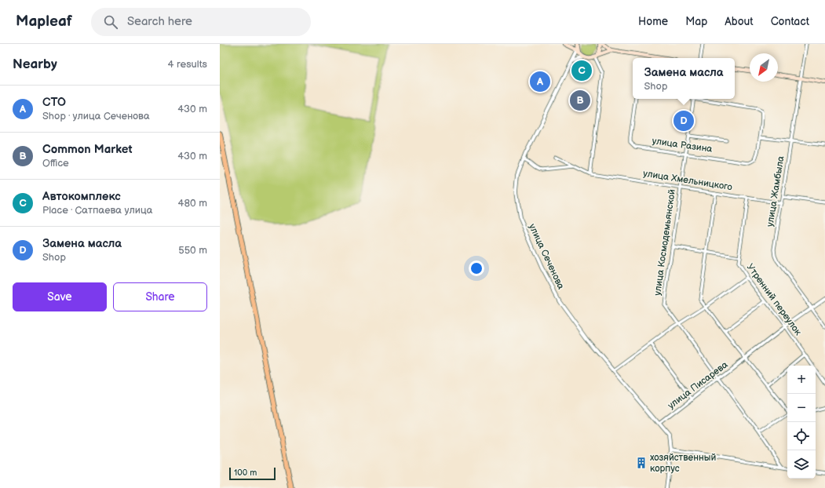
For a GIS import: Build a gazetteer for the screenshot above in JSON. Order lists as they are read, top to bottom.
{
  "streets": {
    "street": [
      "улица Разина",
      "улица Хмельницкого",
      "улица Жамбыла",
      "улица Космодемьянской",
      "улица Сеченова",
      "Утренний переулок",
      "улица Писарева"
    ]
  },
  "crossings": [
    ["улица Разина", "улица Космодемьянской"],
    ["улица Хмельницкого", "улица Жамбыла"],
    ["улица Хмельницкого", "улица Космодемьянской"],
    ["улица Хмельницкого", "Утренний переулок"],
    ["улица Жамбыла", "улица Писарева"],
    ["улица Космодемьянской", "улица Писарева"],
    ["улица Сеченова", "улица Писарева"],
    ["Утренний переулок", "улица Писарева"]
  ],
  "places": {
    "building": ["хозяйственный корпус"]
  },
  "scale_bar": "100 m",
  "north": "bottom left",
  "page": {
    "header": "Mapleaf",
    "search": "Search here",
    "nav": [
      "Home",
      "Map",
      "About",
      "Contact"
    ],
    "heading": ["Nearby", "4 results"],
    "popup": ["Замена масла", "Shop"],
    "pins": [
      "C",
      "A",
      "B",
      "D"
    ],
    "list": [
      {
        "mark": "A",
        "name": "СТО",
        "note": "Shop · улица Сеченова",
        "value": "430 m"
      },
      {
        "mark": "B",
        "name": "Common Market",
        "note": "Office",
        "value": "430 m"
      },
      {
        "mark": "C",
        "name": "Автокомплекс",
        "note": "Place · Сатпаева улица",
        "value": "480 m"
      },
      {
        "mark": "D",
        "name": "Замена масла",
        "note": "Shop",
        "value": "550 m"
      }
    ],
    "buttons": ["Save", "Share"],
    "map_buttons": ["+", "−"],
    "scale": "100 m"
  }
}
